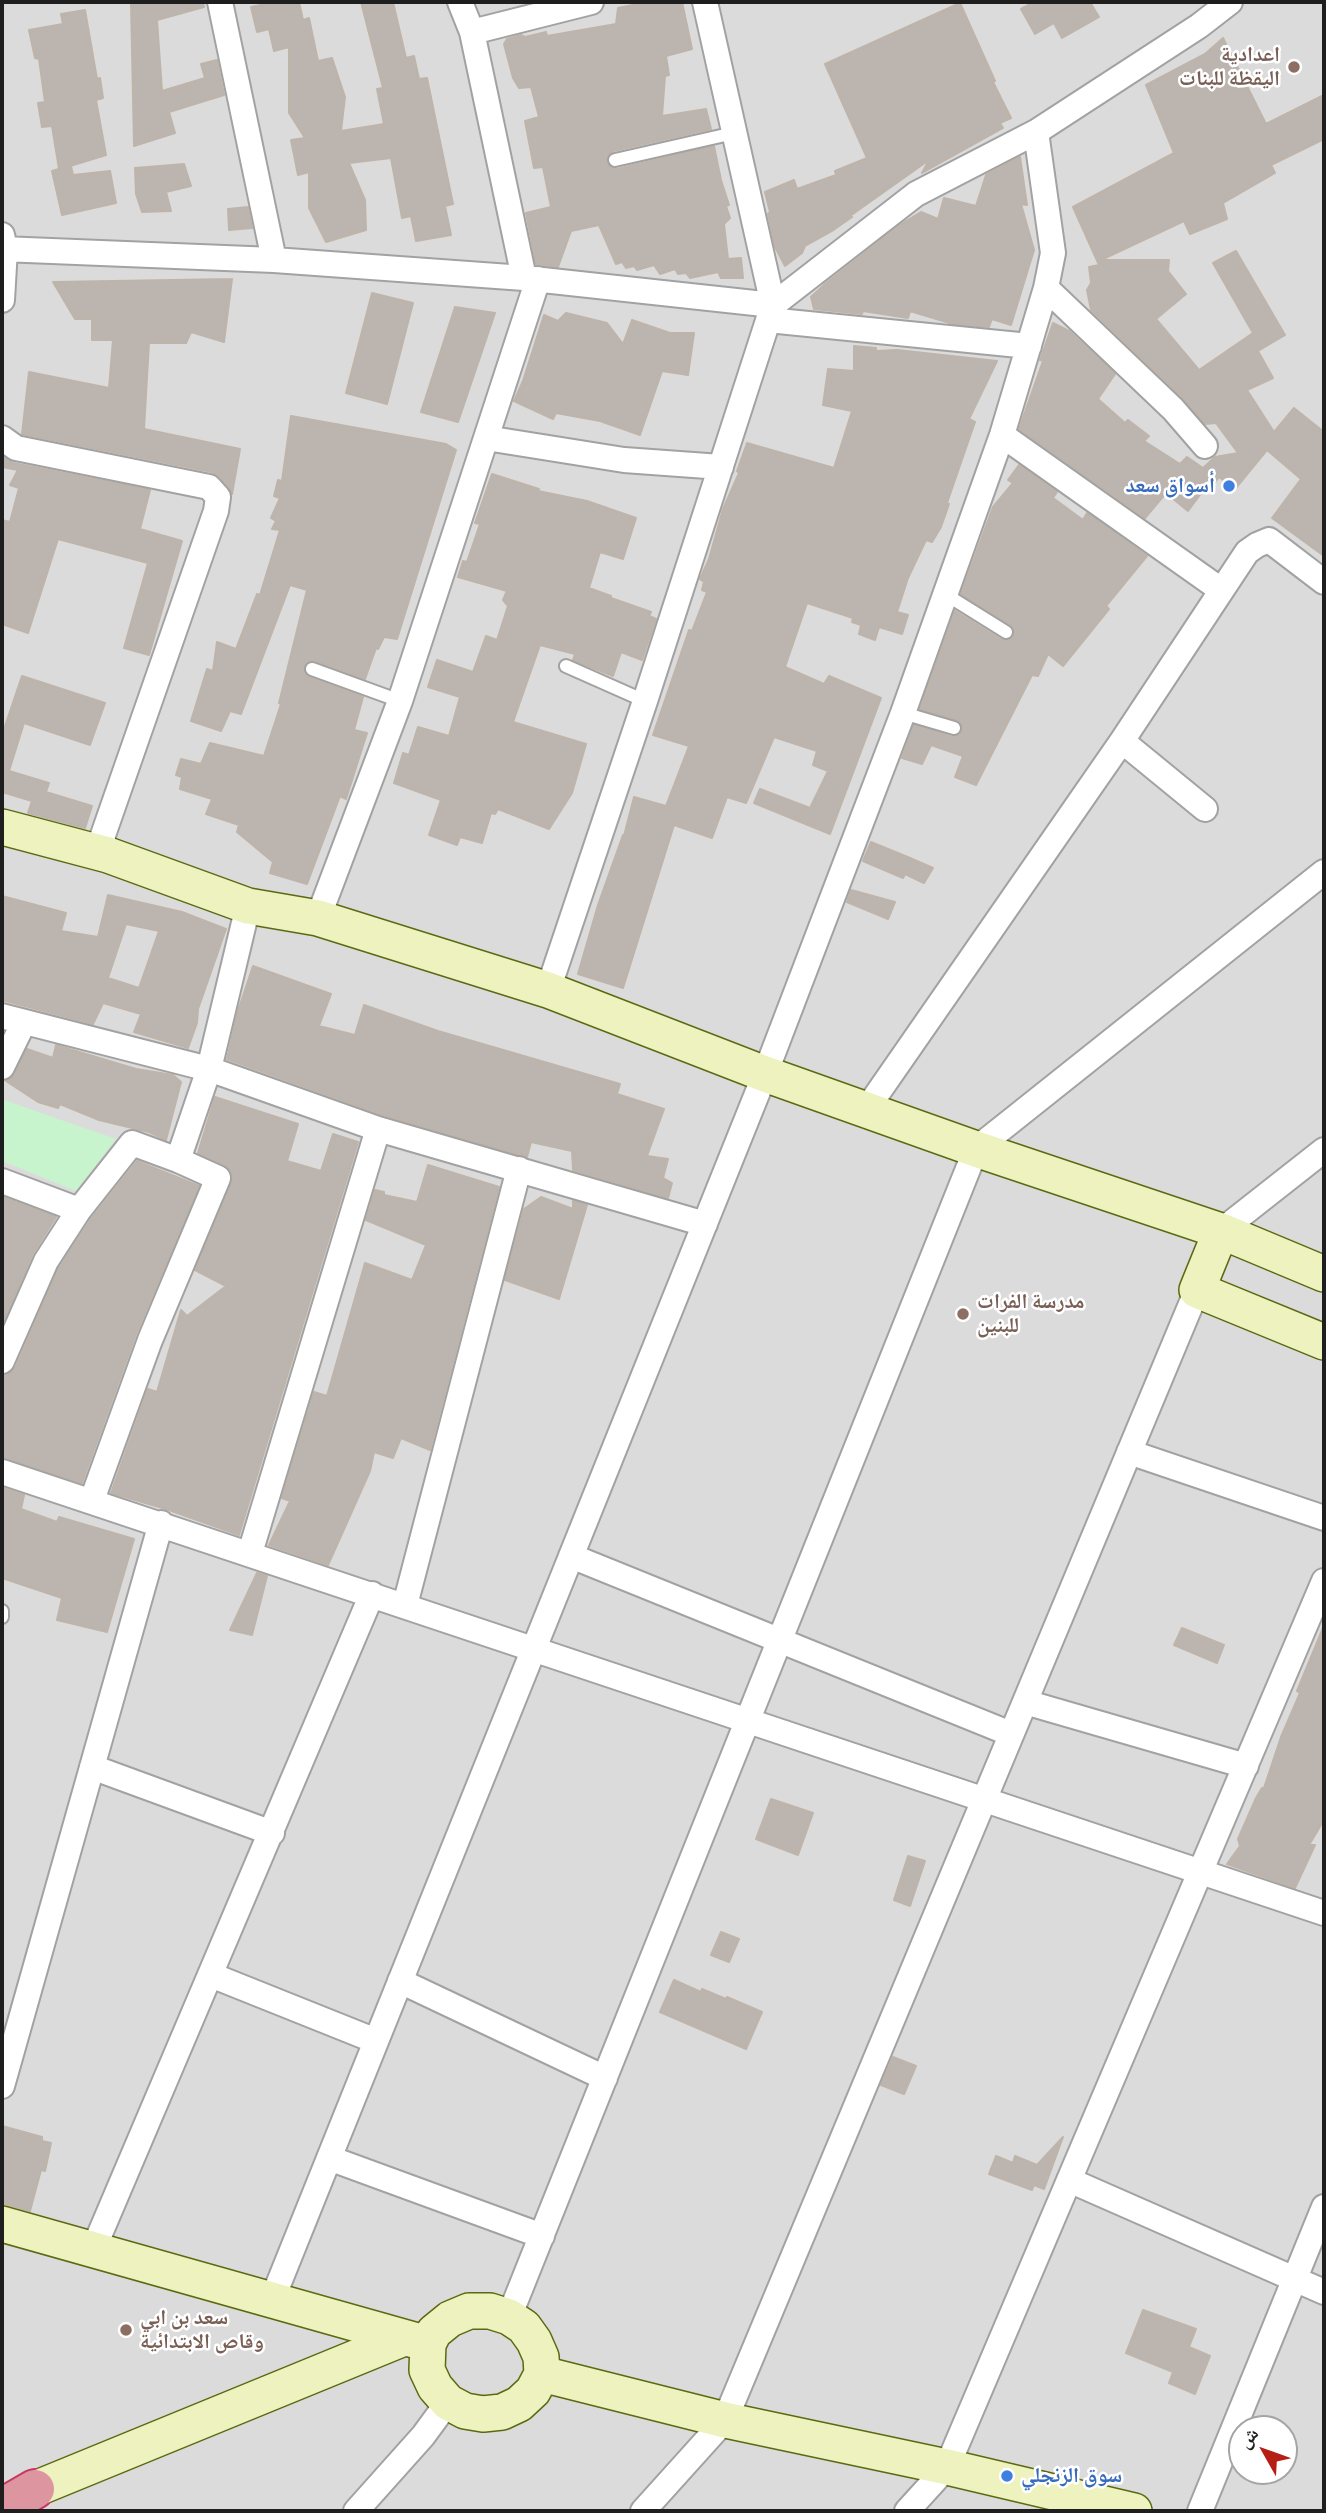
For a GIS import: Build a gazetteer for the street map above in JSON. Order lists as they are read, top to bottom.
{
  "places": [
    "اعدادية اليقظة للبنات",
    "أسواق سعد",
    "مدرسة الفرات للبنين",
    "سعد بن ابي وقاص الابتدائية",
    "سوق الزنجلي"
  ],
  "north": "top left"
}
